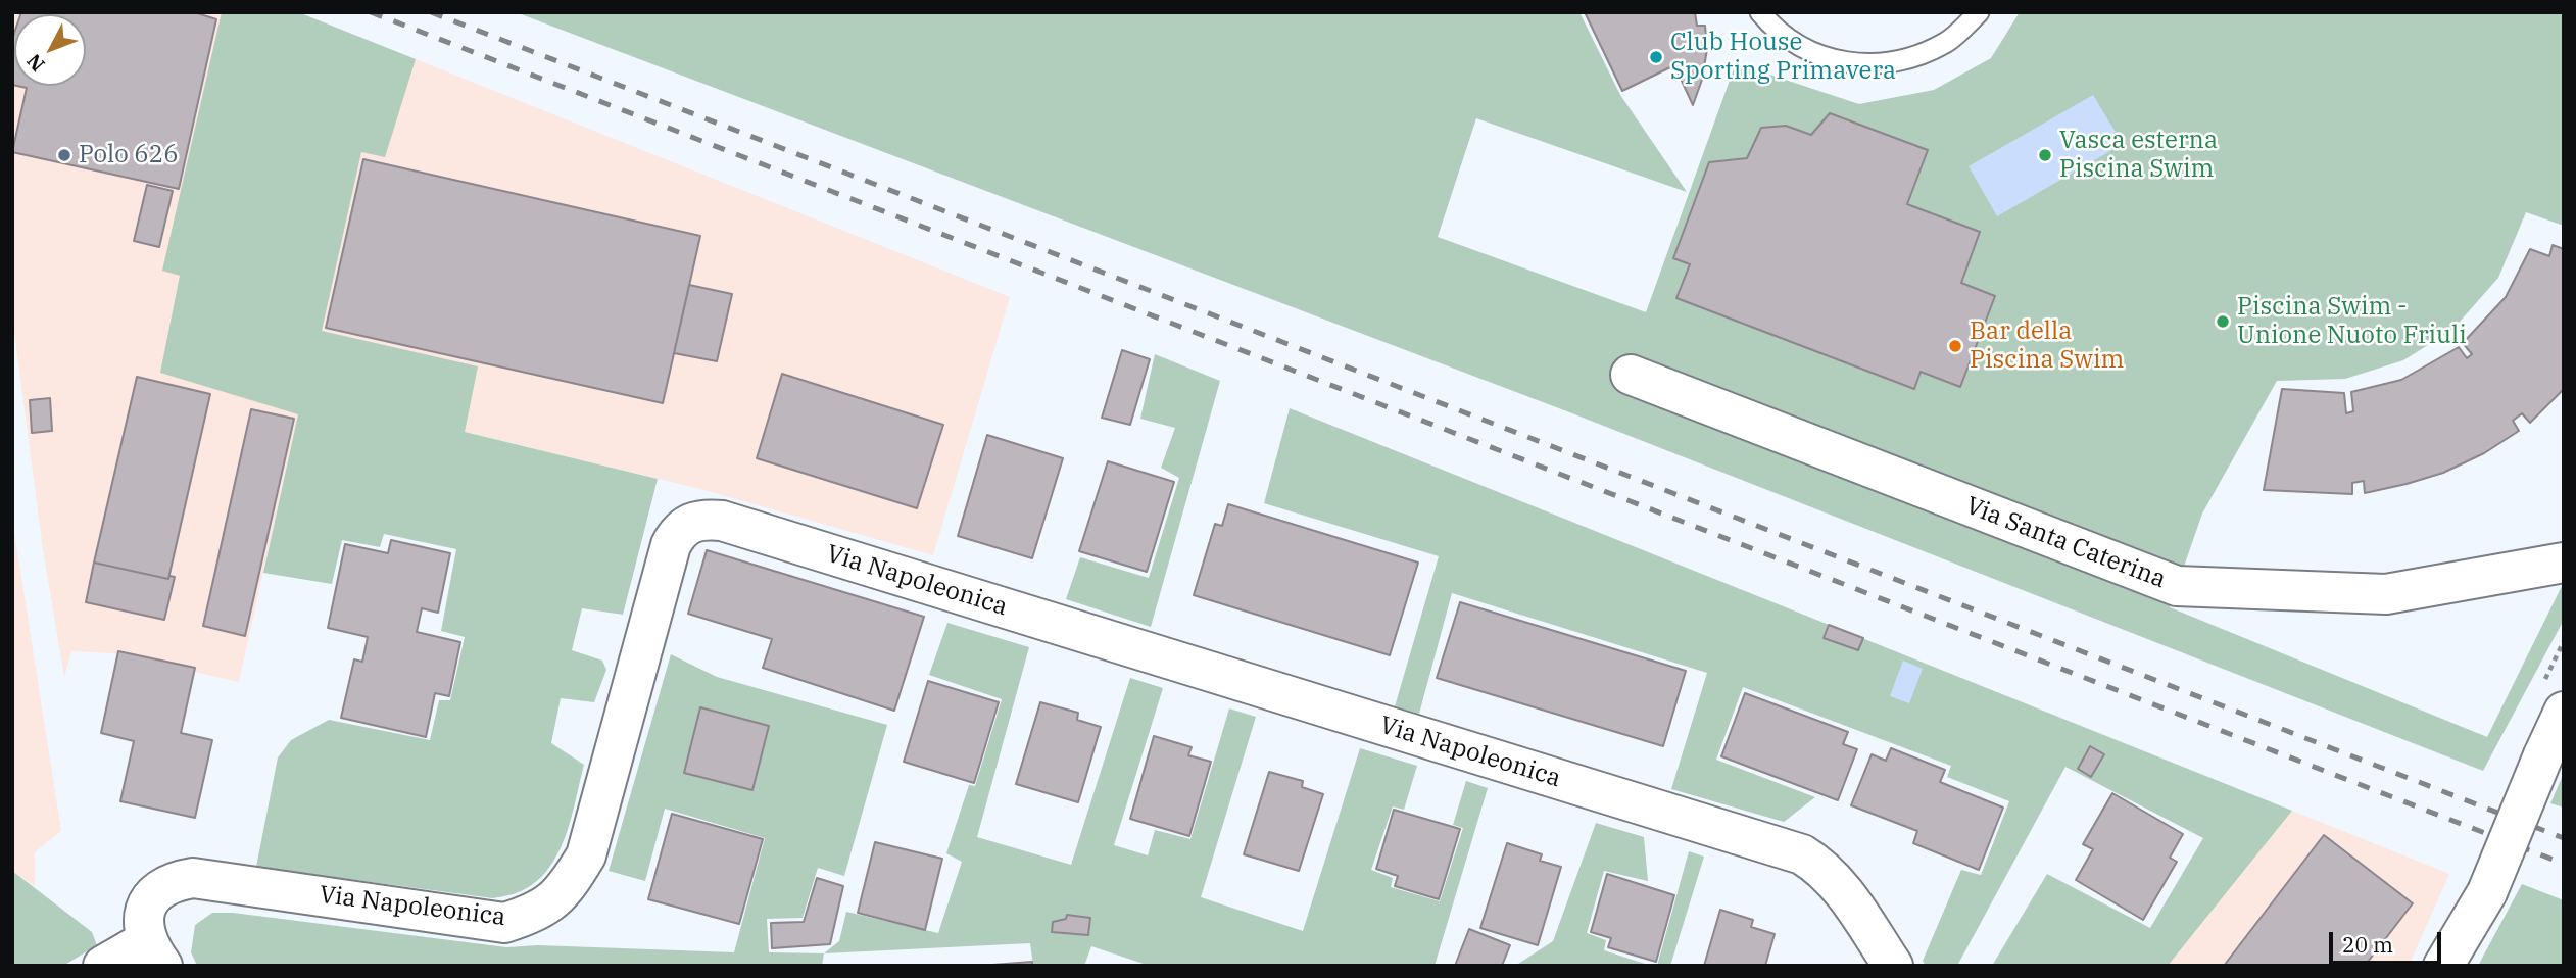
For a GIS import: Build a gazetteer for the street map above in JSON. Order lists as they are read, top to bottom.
{
  "streets": {
    "street": ["Via Santa Caterina", "Via Napoleonica"]
  },
  "places": [
    "Club House Sporting Primavera",
    "Polo 626",
    "Vasca esterna Piscina Swim",
    "Piscina Swim - Unione Nuoto Friuli",
    "Bar della Piscina Swim"
  ],
  "scale_bar": "20 m",
  "north": "bottom left"
}
